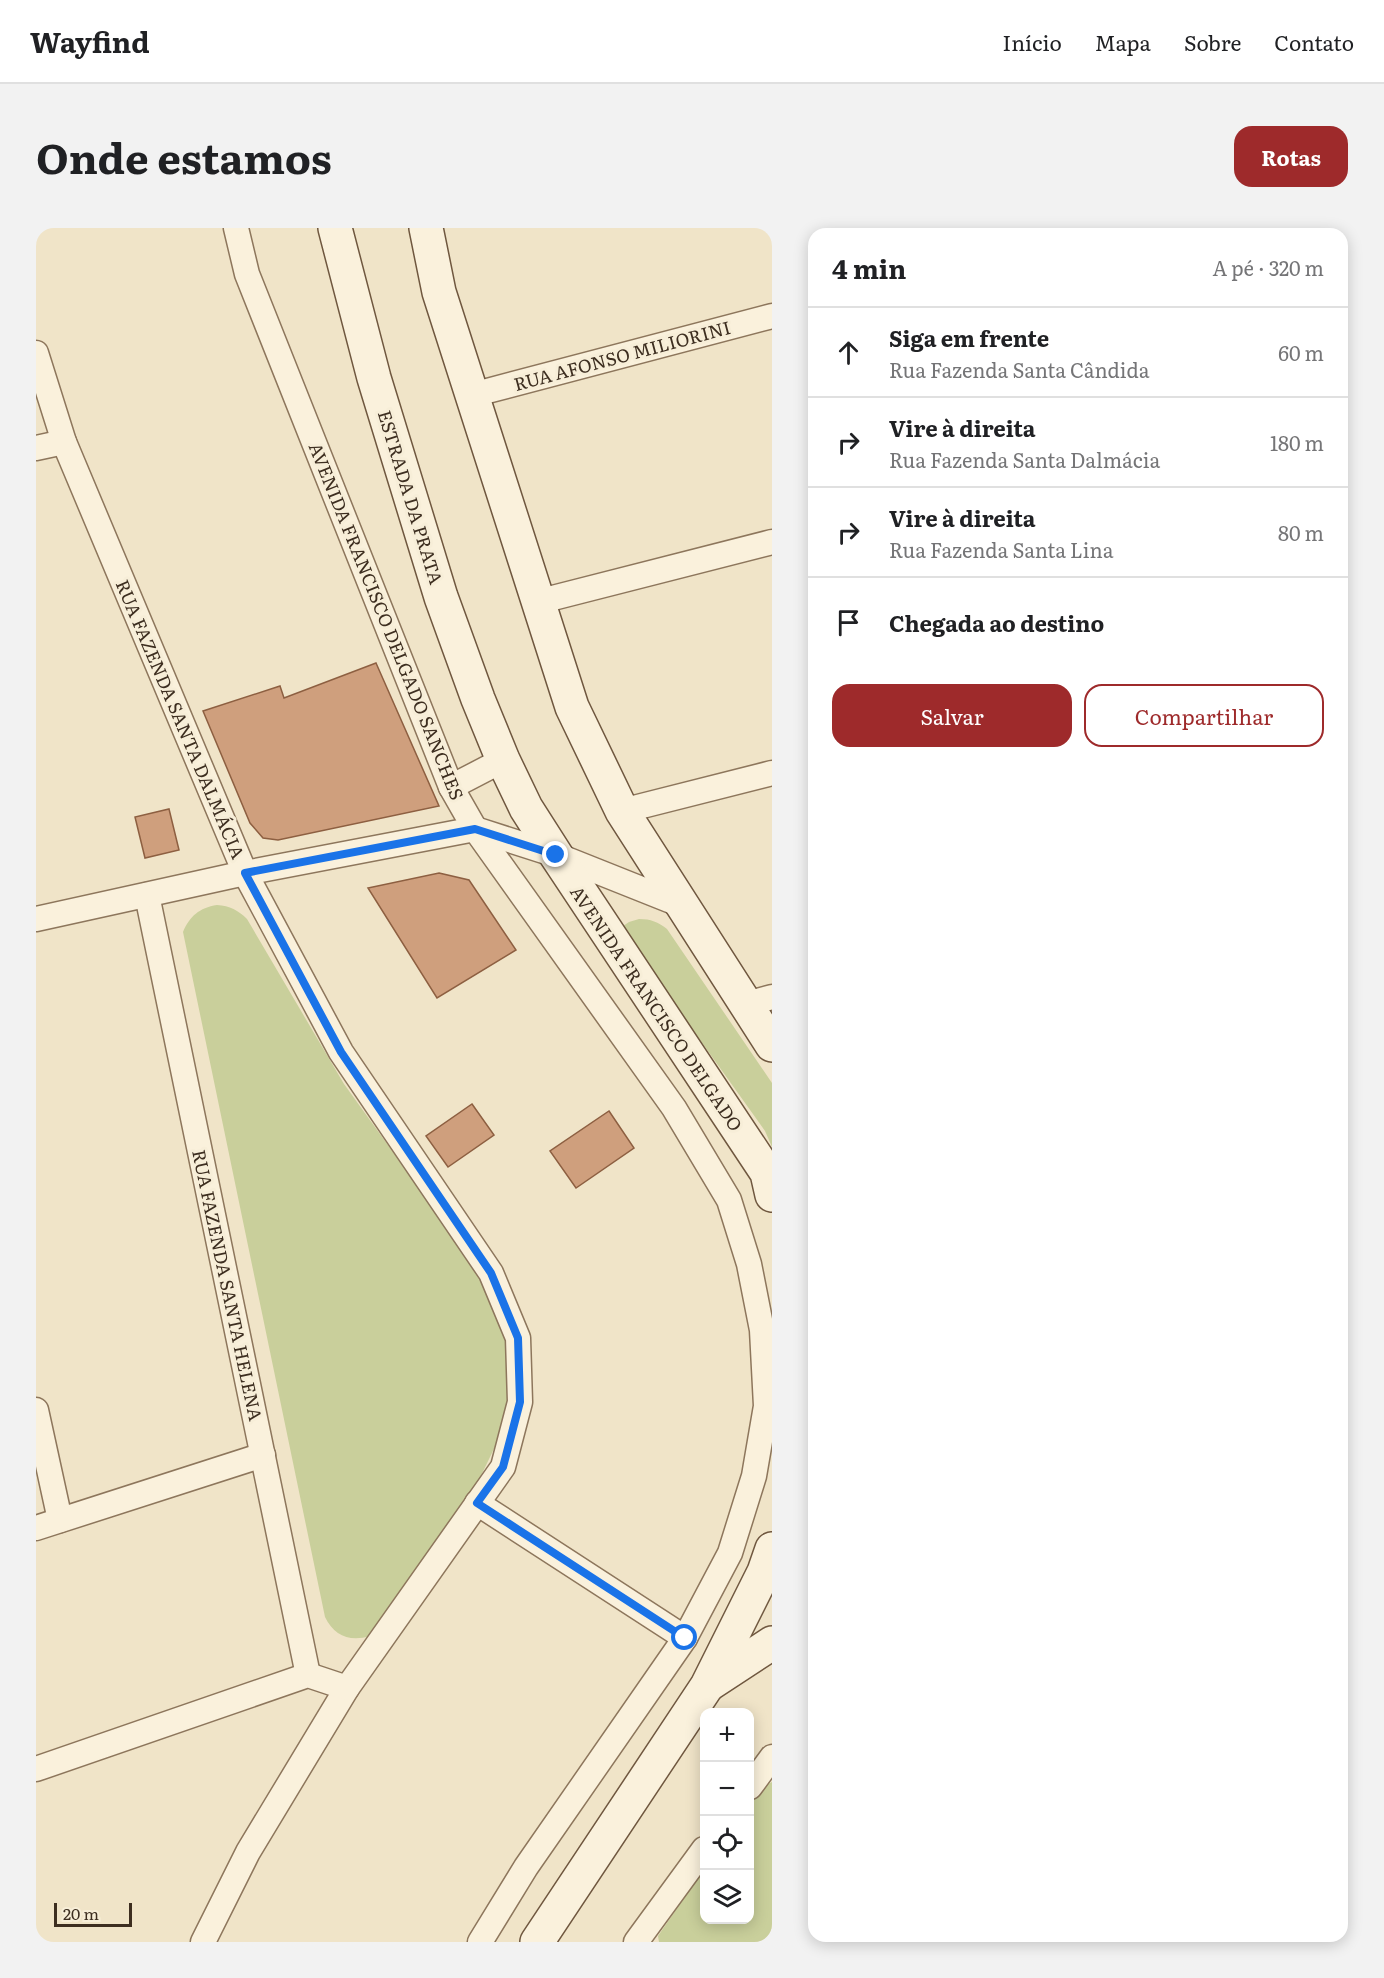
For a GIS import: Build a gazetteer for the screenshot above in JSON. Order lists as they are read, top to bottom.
{
  "streets": {
    "main road": ["ESTRADA DA PRATA", "AVENIDA FRANCISCO DELGADO"],
    "street": [
      "RUA AFONSO MILIORINI",
      "AVENIDA FRANCISCO DELGADO SANCHES",
      "RUA FAZENDA SANTA DALMÁCIA",
      "RUA FAZENDA SANTA HELENA"
    ]
  },
  "crossings": [
    ["ESTRADA DA PRATA", "AVENIDA FRANCISCO DELGADO"]
  ],
  "scale_bar": "20 m",
  "page": {
    "header": "Wayfind",
    "nav": [
      "Início",
      "Mapa",
      "Sobre",
      "Contato"
    ],
    "title": "Onde estamos",
    "buttons": [
      "Rotas",
      ["Salvar", "Compartilhar"]
    ],
    "heading": ["4 min", "A pé · 320 m"],
    "list": [
      ["Siga em frente", "Rua Fazenda Santa Cândida", "60 m"],
      ["Vire à direita", "Rua Fazenda Santa Dalmácia", "180 m"],
      ["Vire à direita", "Rua Fazenda Santa Lina", "80 m"],
      "Chegada ao destino"
    ],
    "map_buttons": ["+", "−"],
    "scale": "20 m"
  }
}
